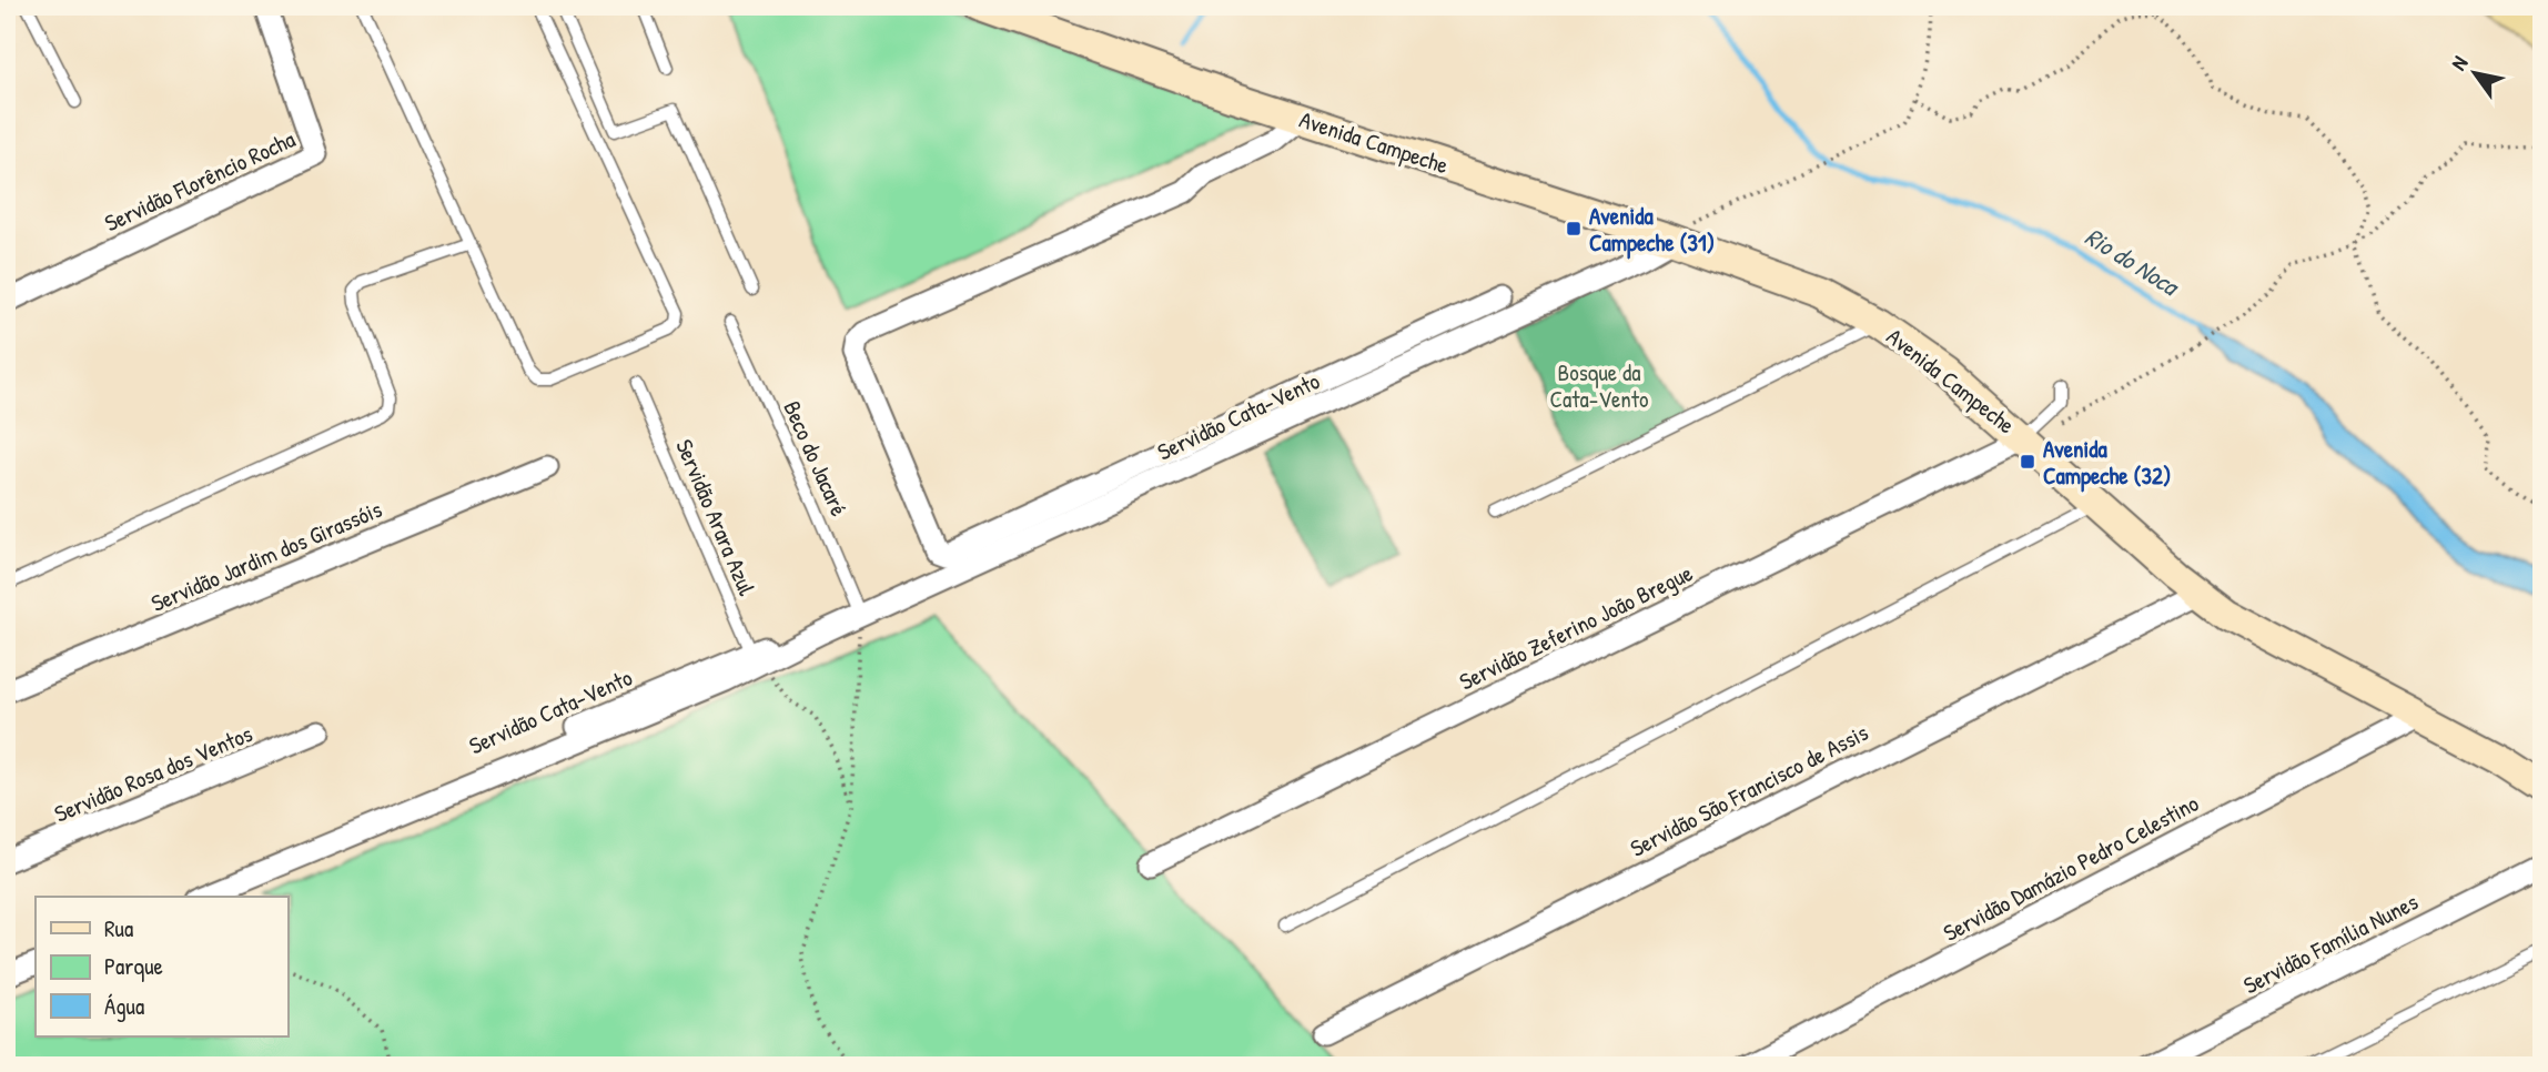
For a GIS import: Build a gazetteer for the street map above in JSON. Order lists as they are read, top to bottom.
{
  "streets": {
    "main road": ["Avenida Campeche"],
    "street": [
      "Servidão Florêncio Rocha",
      "Servidão Cata-Vento",
      "Servidão Jardim dos Girassóis",
      "Servidão Zeferino João Bregue",
      "Servidão Rosa dos Ventos",
      "Servidão São Francisco de Assis",
      "Servidão Damázio Pedro Celestino",
      "Servidão Família Nunes"
    ],
    "lane": ["Beco do Jacaré", "Servidão Arara Azul"]
  },
  "crossings": [
    ["Avenida Campeche", "Servidão Cata-Vento"],
    ["Avenida Campeche", "Servidão Zeferino João Bregue"],
    ["Avenida Campeche", "Servidão São Francisco de Assis"],
    ["Avenida Campeche", "Servidão Damázio Pedro Celestino"],
    ["Servidão Cata-Vento", "Beco do Jacaré"],
    ["Servidão Cata-Vento", "Servidão Arara Azul"]
  ],
  "water": ["Rio do Noca"],
  "parks": ["Bosque da Cata-Vento"],
  "places": {
    "transit": ["Avenida Campeche (31)", "Avenida Campeche (32)"]
  },
  "legend": ["Rua", "Parque", "Água"],
  "north": "top left"
}
